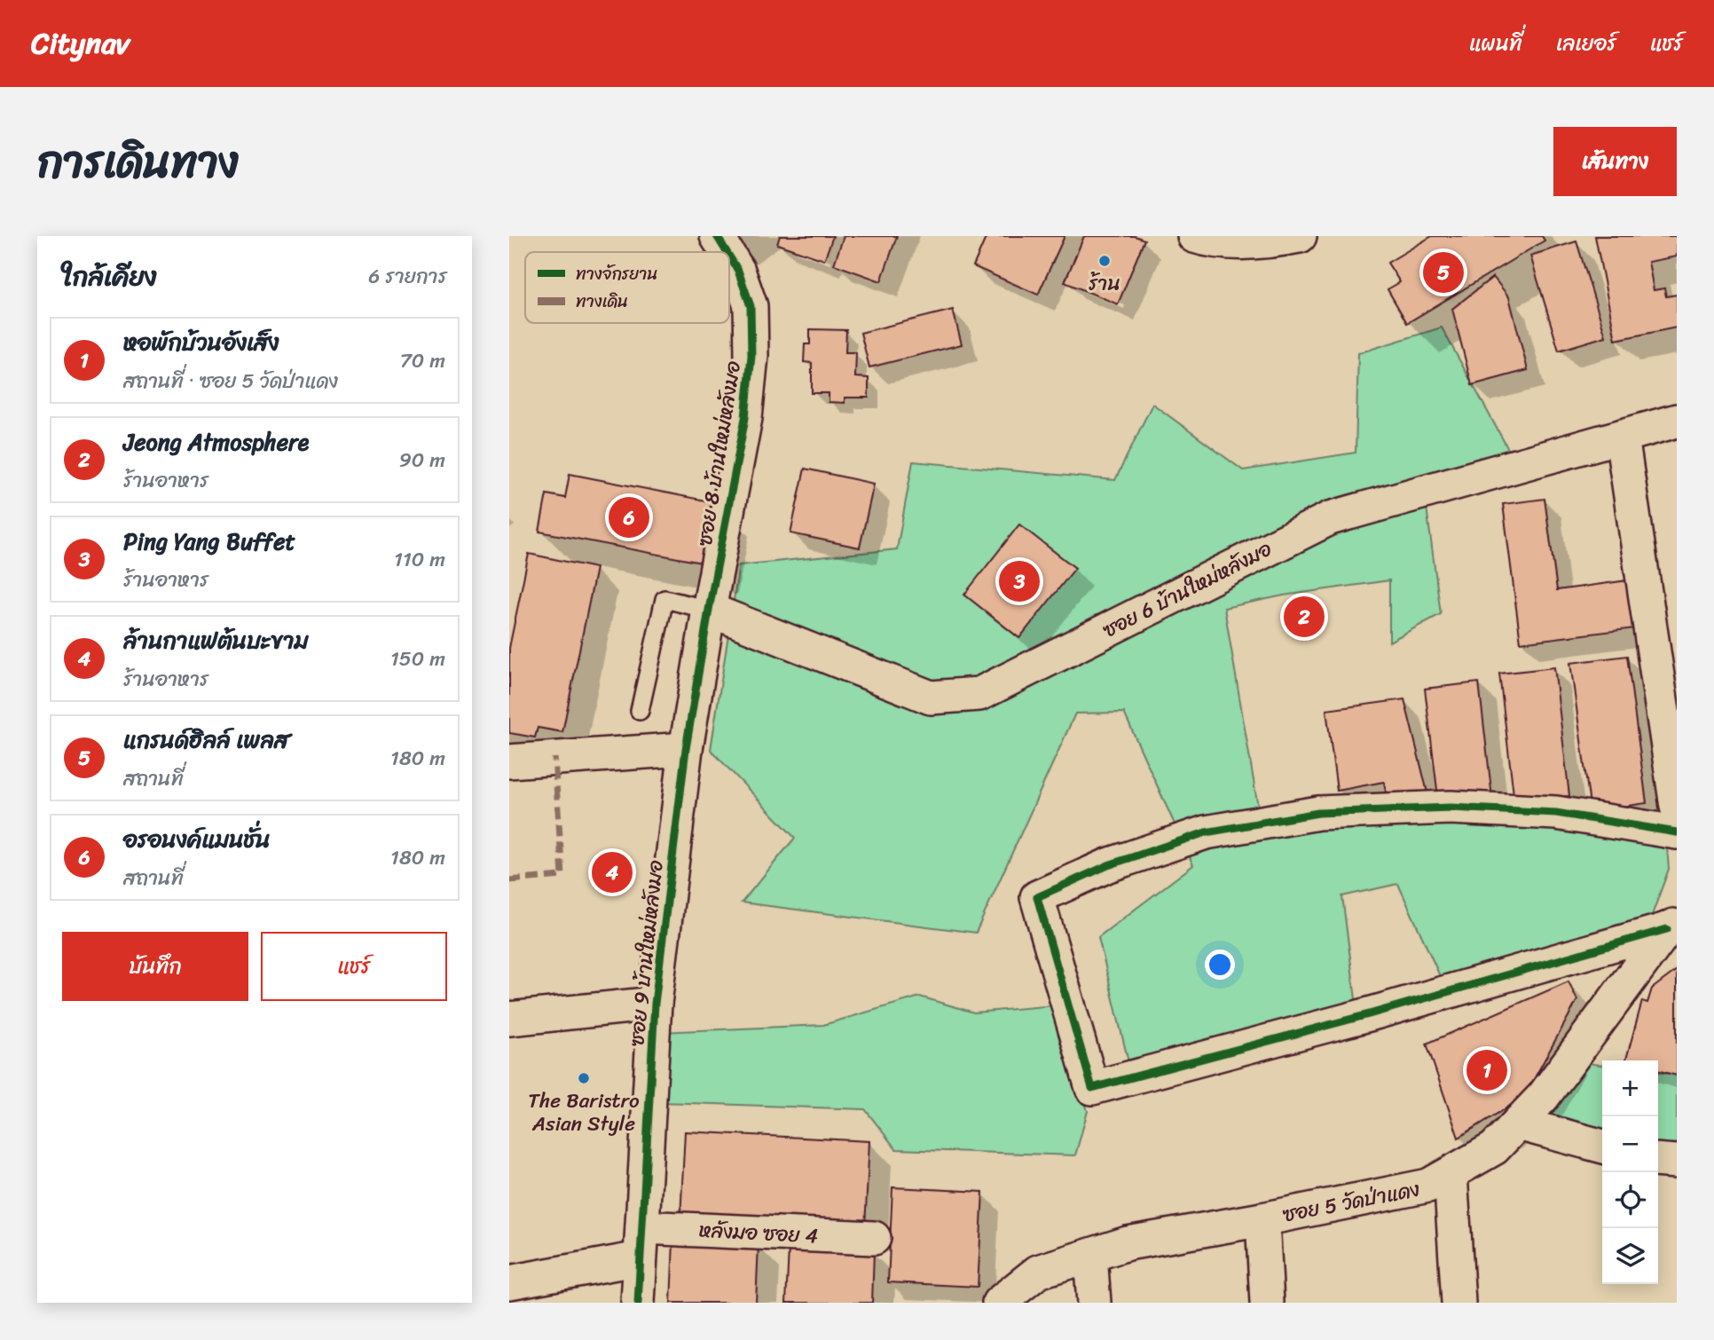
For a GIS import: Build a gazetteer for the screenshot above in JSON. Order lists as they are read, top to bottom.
{
  "streets": {
    "street": [
      "ซอย 8 บ้านใหม่หลังมอ",
      "ซอย 6 บ้านใหม่หลังมอ",
      "ซอย 9 บ้านใหม่หลังมอ",
      "ซอย 5 วัดป่าแดง",
      "หลังมอ ซอย 4"
    ]
  },
  "crossings": [
    ["ซอย 8 บ้านใหม่หลังมอ", "ซอย 6 บ้านใหม่หลังมอ"],
    ["ซอย 8 บ้านใหม่หลังมอ", "ซอย 9 บ้านใหม่หลังมอ"],
    ["ซอย 6 บ้านใหม่หลังมอ", "ซอย 9 บ้านใหม่หลังมอ"],
    ["ซอย 9 บ้านใหม่หลังมอ", "หลังมอ ซอย 4"]
  ],
  "places": ["ร้าน", "The Baristro Asian Style"],
  "legend": ["ทางจักรยาน", "ทางเดิน"],
  "page": {
    "header": "Citynav",
    "nav": ["แผนที่", "เลเยอร์", "แชร์"],
    "title": "การเดินทาง",
    "buttons": [
      "เส้นทาง",
      ["บันทึก", "แชร์"]
    ],
    "heading": ["ใกล้เคียง", "6 รายการ"],
    "pins": [
      "5",
      "6",
      "3",
      "2",
      "4",
      "1"
    ],
    "list": [
      {
        "mark": "1",
        "name": "หอพักบ้วนอังเส็ง",
        "note": "สถานที่ · ซอย 5 วัดป่าแดง",
        "value": "70 m"
      },
      {
        "mark": "2",
        "name": "Jeong Atmosphere",
        "note": "ร้านอาหาร",
        "value": "90 m"
      },
      {
        "mark": "3",
        "name": "Ping Yang Buffet",
        "note": "ร้านอาหาร",
        "value": "110 m"
      },
      {
        "mark": "4",
        "name": "ล้านกาแฟต้นบะขาม",
        "note": "ร้านอาหาร",
        "value": "150 m"
      },
      {
        "mark": "5",
        "name": "แกรนด์ฮิลล์ เพลส",
        "note": "สถานที่",
        "value": "180 m"
      },
      {
        "mark": "6",
        "name": "อรอนงค์แมนชั่น",
        "note": "สถานที่",
        "value": "180 m"
      }
    ],
    "map_buttons": ["+", "−"]
  }
}
